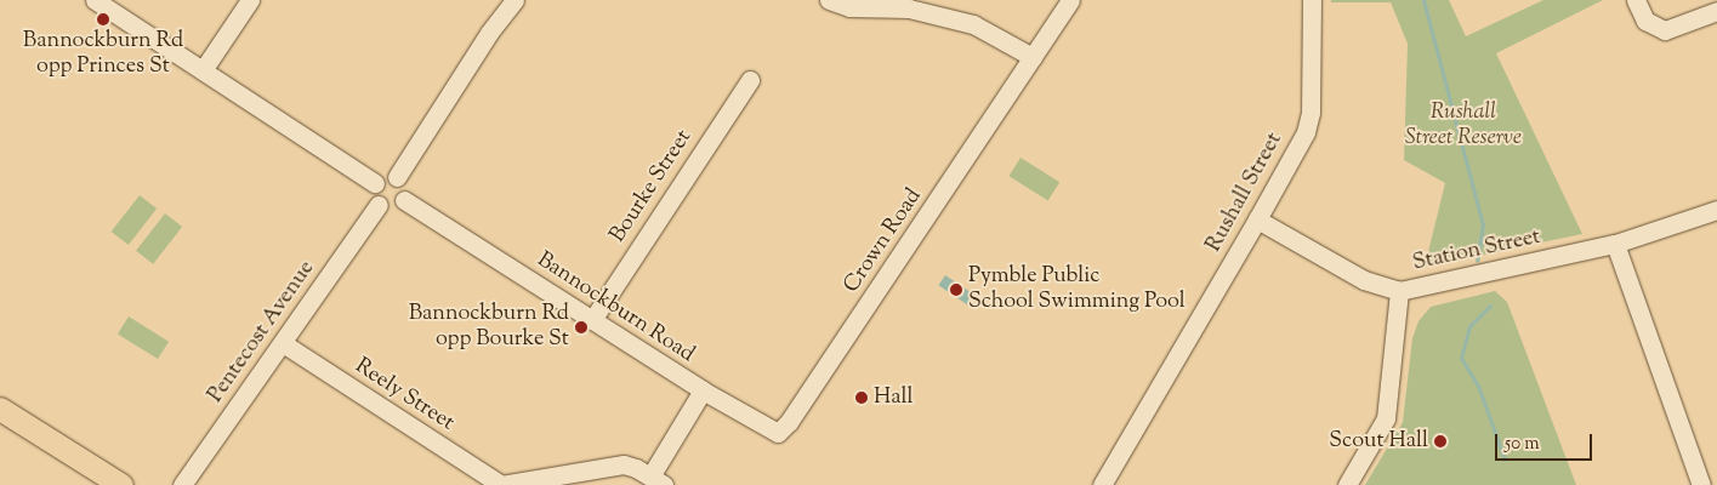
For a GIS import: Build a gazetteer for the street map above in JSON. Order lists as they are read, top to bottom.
{
  "streets": {
    "street": [
      "Bourke Street",
      "Rushall Street",
      "Crown Road",
      "Station Street",
      "Bannockburn Road",
      "Pentecost Avenue",
      "Reely Street"
    ]
  },
  "crossings": [
    ["Bourke Street", "Bannockburn Road"],
    ["Rushall Street", "Station Street"],
    ["Crown Road", "Bannockburn Road"],
    ["Bannockburn Road", "Pentecost Avenue"],
    ["Bannockburn Road", "Reely Street"],
    ["Pentecost Avenue", "Reely Street"]
  ],
  "parks": ["Rushall Street Reserve"],
  "places": [
    "Bannockburn Rd opp Princes St",
    "Pymble Public School Swimming Pool",
    "Bannockburn Rd opp Bourke St",
    "Hall",
    "Scout Hall"
  ],
  "scale_bar": "50 m"
}
